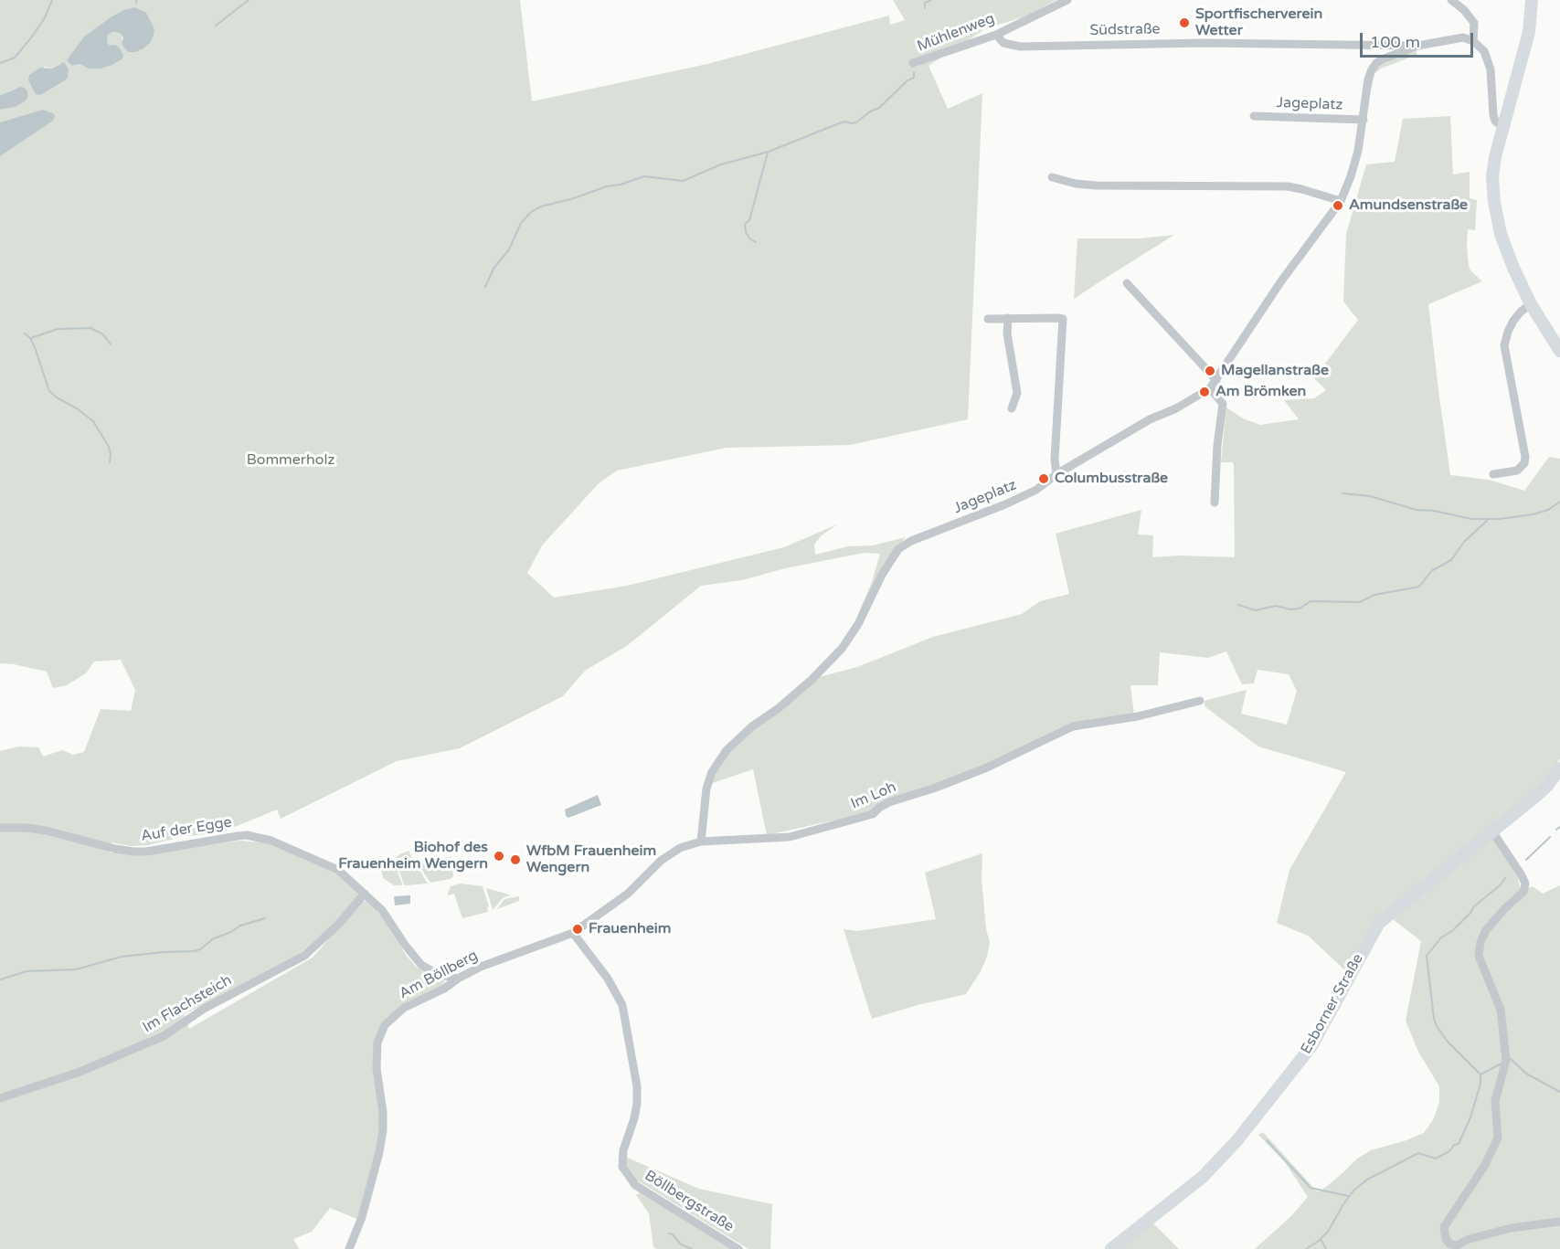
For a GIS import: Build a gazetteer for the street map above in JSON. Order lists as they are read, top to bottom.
{
  "streets": {
    "main road": ["Esborner Straße"],
    "street": [
      "Südstraße",
      "Mühlenweg",
      "Jageplatz",
      "Im Loh",
      "Auf der Egge",
      "Am Böllberg",
      "Im Flachsteich",
      "Böllbergstraße"
    ]
  },
  "crossings": [
    ["Südstraße", "Mühlenweg"],
    ["Südstraße", "Jageplatz"],
    ["Jageplatz", "Im Loh"],
    ["Im Loh", "Am Böllberg"],
    ["Im Loh", "Böllbergstraße"],
    ["Auf der Egge", "Am Böllberg"],
    ["Auf der Egge", "Im Flachsteich"],
    ["Am Böllberg", "Böllbergstraße"]
  ],
  "parks": ["Bommerholz"],
  "places": [
    "Sportfischerverein Wetter",
    "Amundsenstraße",
    "Magellanstraße",
    "Am Brömken",
    "Columbusstraße",
    "Biohof des Frauenheim Wengern",
    "WfbM Frauenheim Wengern",
    "Frauenheim"
  ],
  "scale_bar": "100 m"
}
